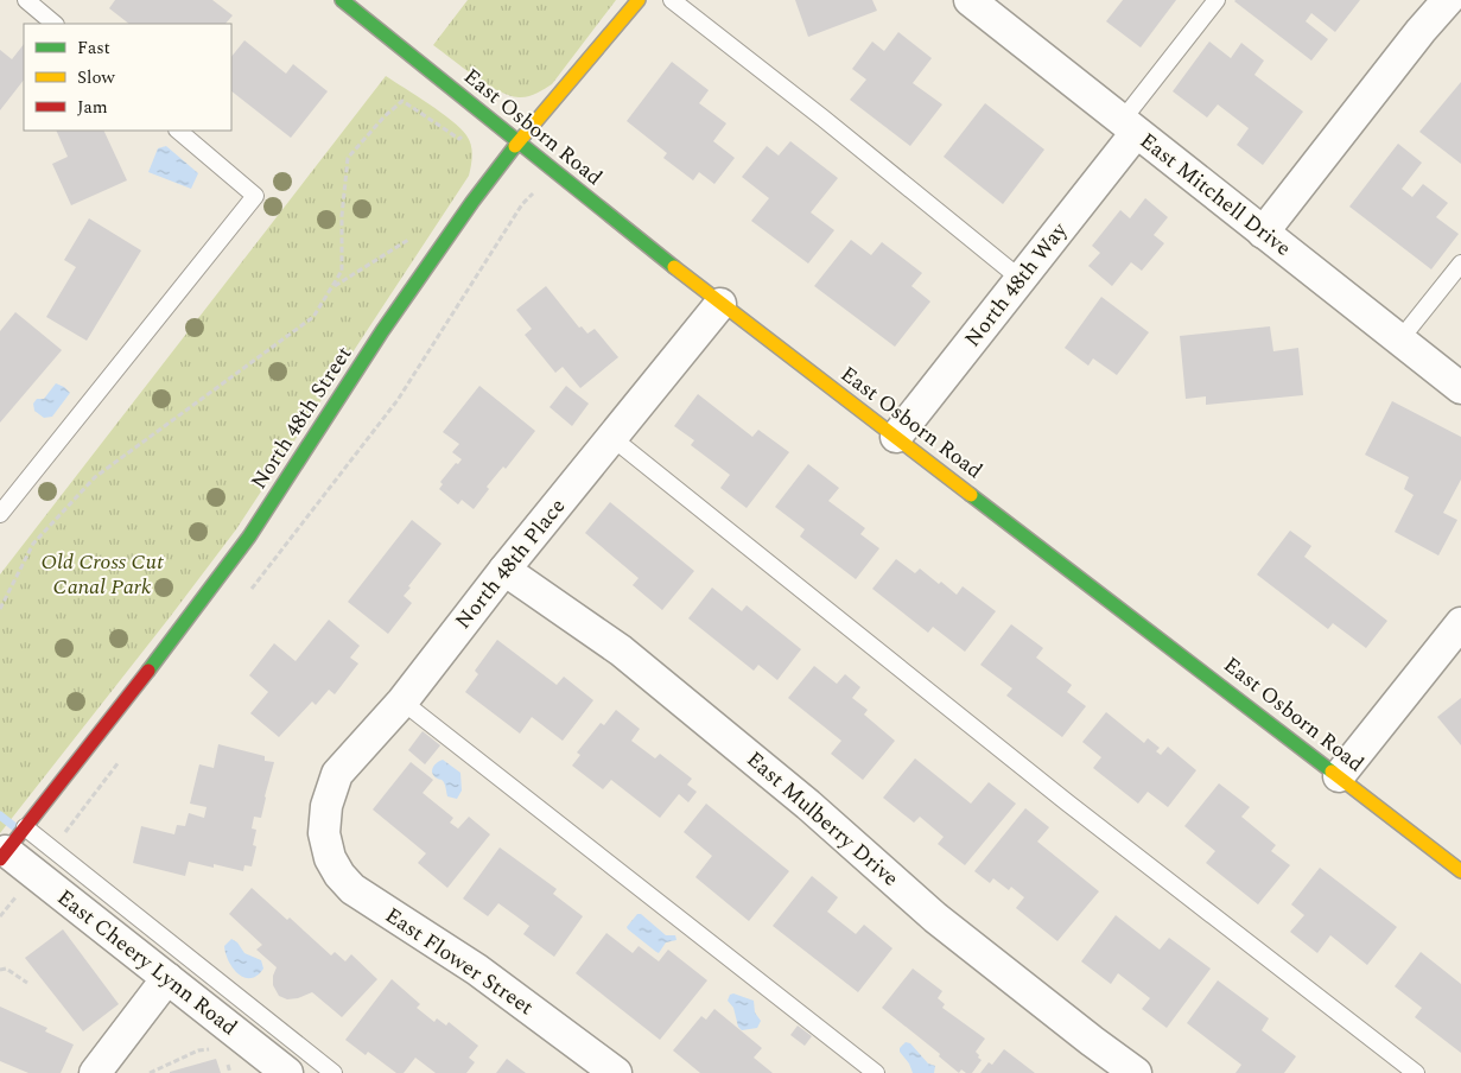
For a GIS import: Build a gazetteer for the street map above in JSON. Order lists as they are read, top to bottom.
{
  "streets": {
    "street": [
      "East Osborn Road",
      "East Mitchell Drive",
      "North 48th Way",
      "North 48th Street",
      "North 48th Place",
      "East Mulberry Drive",
      "East Flower Street",
      "East Cheery Lynn Road"
    ]
  },
  "crossings": [
    ["East Osborn Road", "North 48th Way"],
    ["East Osborn Road", "North 48th Street"],
    ["East Osborn Road", "North 48th Place"],
    ["East Mitchell Drive", "North 48th Way"],
    ["North 48th Street", "East Cheery Lynn Road"],
    ["North 48th Place", "East Mulberry Drive"],
    ["North 48th Place", "East Flower Street"]
  ],
  "parks": ["Old Cross Cut Canal Park"],
  "legend": ["Fast", "Slow", "Jam"]
}
